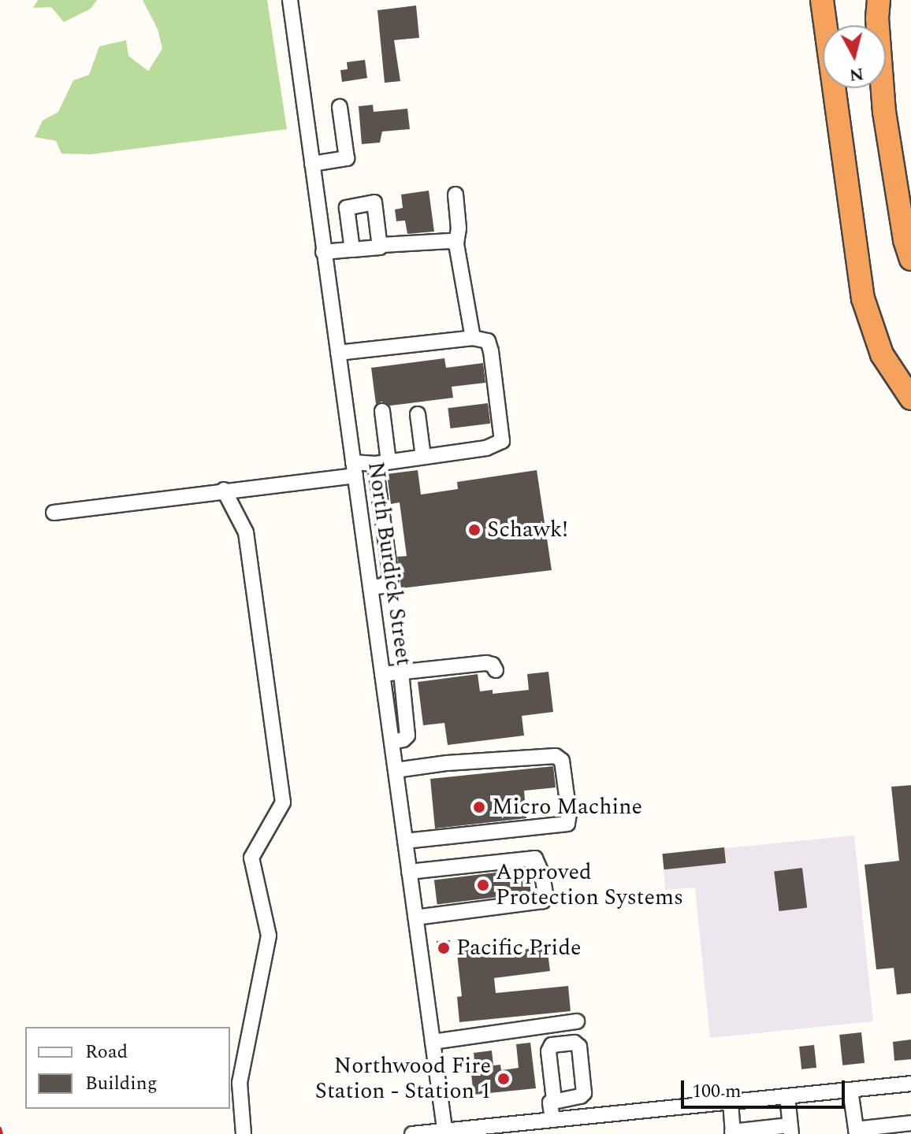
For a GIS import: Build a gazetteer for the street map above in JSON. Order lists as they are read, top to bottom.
{
  "streets": {
    "street": ["North Burdick Street"]
  },
  "places": [
    "Schawk!",
    "Micro Machine",
    "Approved Protection Systems",
    "Pacific Pride",
    "Northwood Fire Station - Station 1"
  ],
  "legend": ["Road", "Building"],
  "scale_bar": "100 m",
  "north": "bottom"
}
